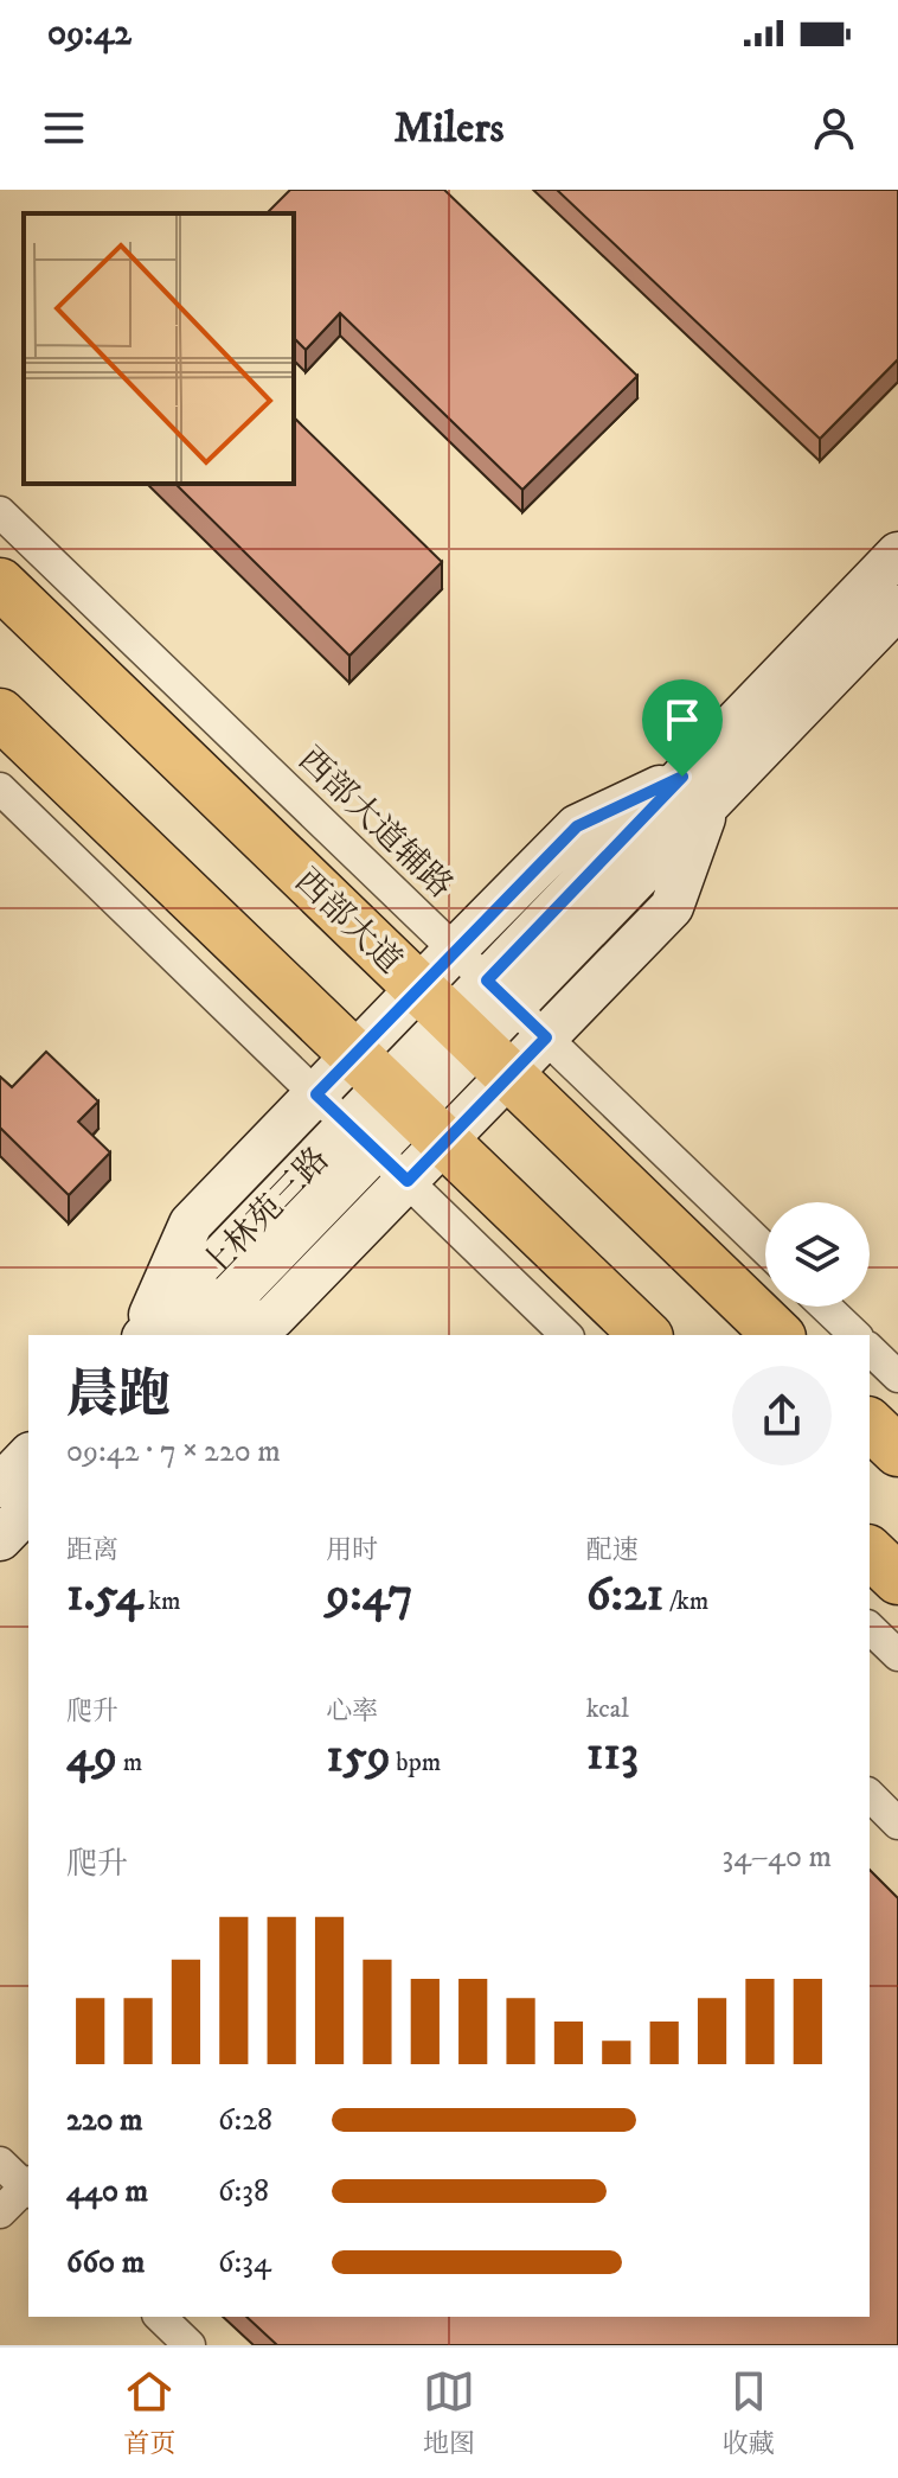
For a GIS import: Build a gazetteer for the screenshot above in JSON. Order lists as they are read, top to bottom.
{
  "streets": {
    "main road": ["西部大道"],
    "street": ["西部大道辅路", "上林苑三路"]
  },
  "crossings": [
    ["西部大道辅路", "上林苑三路"],
    ["西部大道", "上林苑三路"]
  ],
  "page": {
    "status": "09:42",
    "header": "Milers",
    "heading": ["晨跑", "09:42 · 7 × 220 m"],
    "stats": [
      ["距离", "1.54 km"],
      ["用时", "9:47"],
      ["配速", "6:21 /km"],
      ["爬升", "49 m"],
      ["心率", "159 bpm"],
      ["kcal", "113"]
    ],
    "chart": ["爬升", "34–40 m"],
    "list": [
      {
        "name": "220 m",
        "note": "6:28"
      },
      {
        "name": "440 m",
        "note": "6:38"
      },
      {
        "name": "660 m",
        "note": "6:34"
      }
    ],
    "tabs": ["首页", "地图", "收藏"]
  }
}
